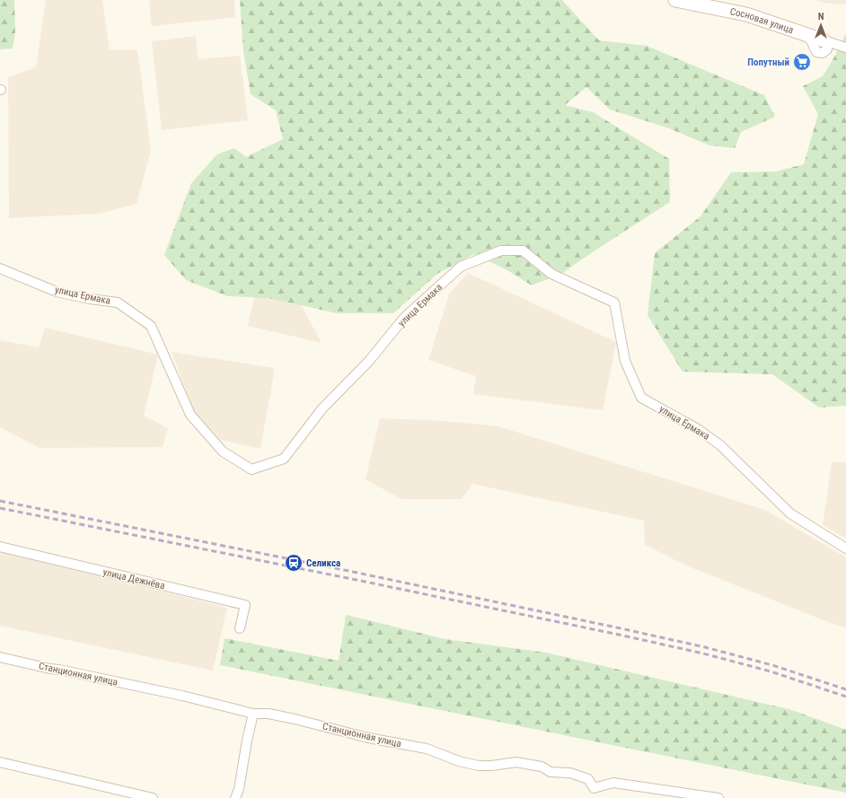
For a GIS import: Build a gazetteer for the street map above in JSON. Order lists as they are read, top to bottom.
{
  "streets": {
    "street": [
      "Сосновая улица",
      "улица Ермака",
      "улица Дежнёва",
      "Станционная улица"
    ]
  },
  "places": {
    "supermarket": ["Попутный"],
    "station": ["Селикса"]
  },
  "north": "top"
}
